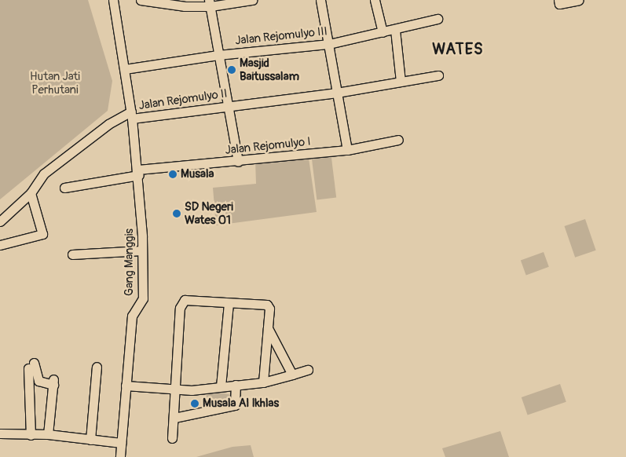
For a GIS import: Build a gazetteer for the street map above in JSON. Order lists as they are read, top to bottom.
{
  "streets": {
    "street": [
      "Jalan Rejomulyo III",
      "Jalan Rejomulyo II",
      "Jalan Rejomulyo I",
      "Gang Manggis"
    ]
  },
  "crossings": [
    ["Jalan Rejomulyo III", "Gang Manggis"],
    ["Jalan Rejomulyo II", "Gang Manggis"],
    ["Jalan Rejomulyo I", "Gang Manggis"]
  ],
  "districts": ["WATES"],
  "parks": ["Hutan Jati Perhutani"],
  "places": [
    "Masjid Baitussalam",
    "Musala",
    "SD Negeri Wates 01",
    "Musala Al Ikhlas"
  ]
}
